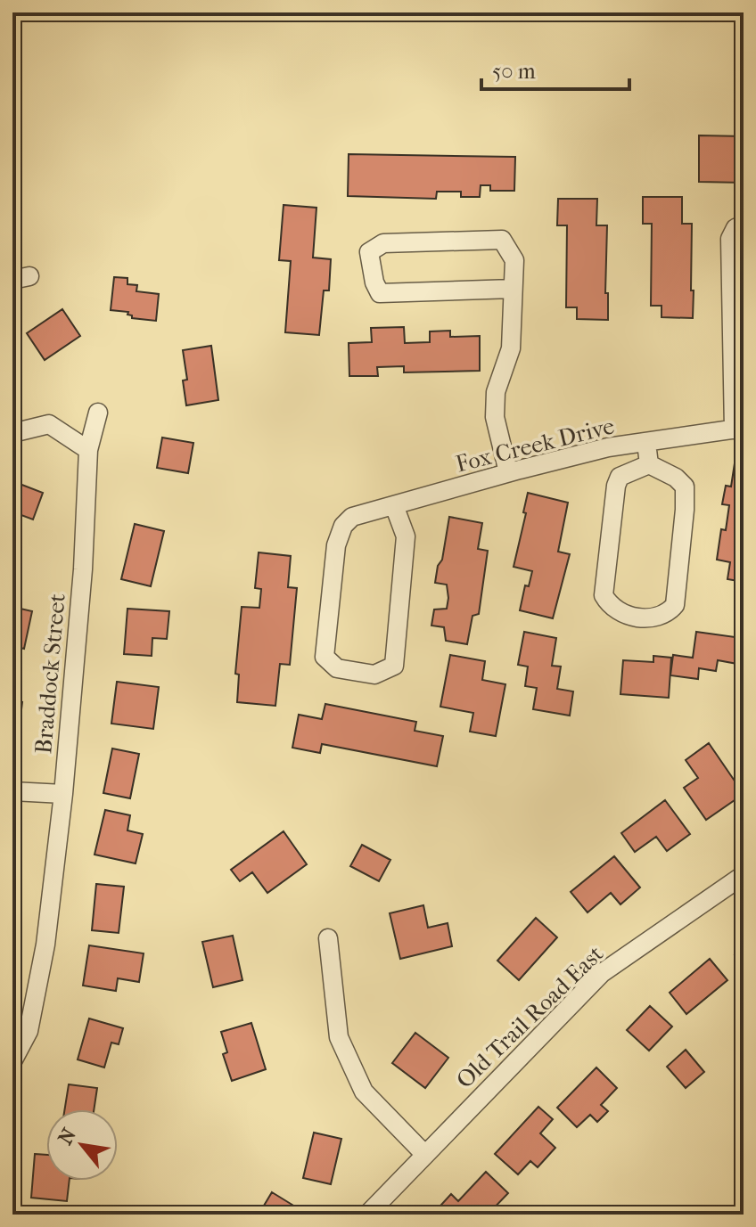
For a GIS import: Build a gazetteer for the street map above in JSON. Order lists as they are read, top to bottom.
{
  "streets": {
    "street": ["Fox Creek Drive", "Braddock Street", "Old Trail Road East"]
  },
  "scale_bar": "50 m",
  "north": "top left"
}
